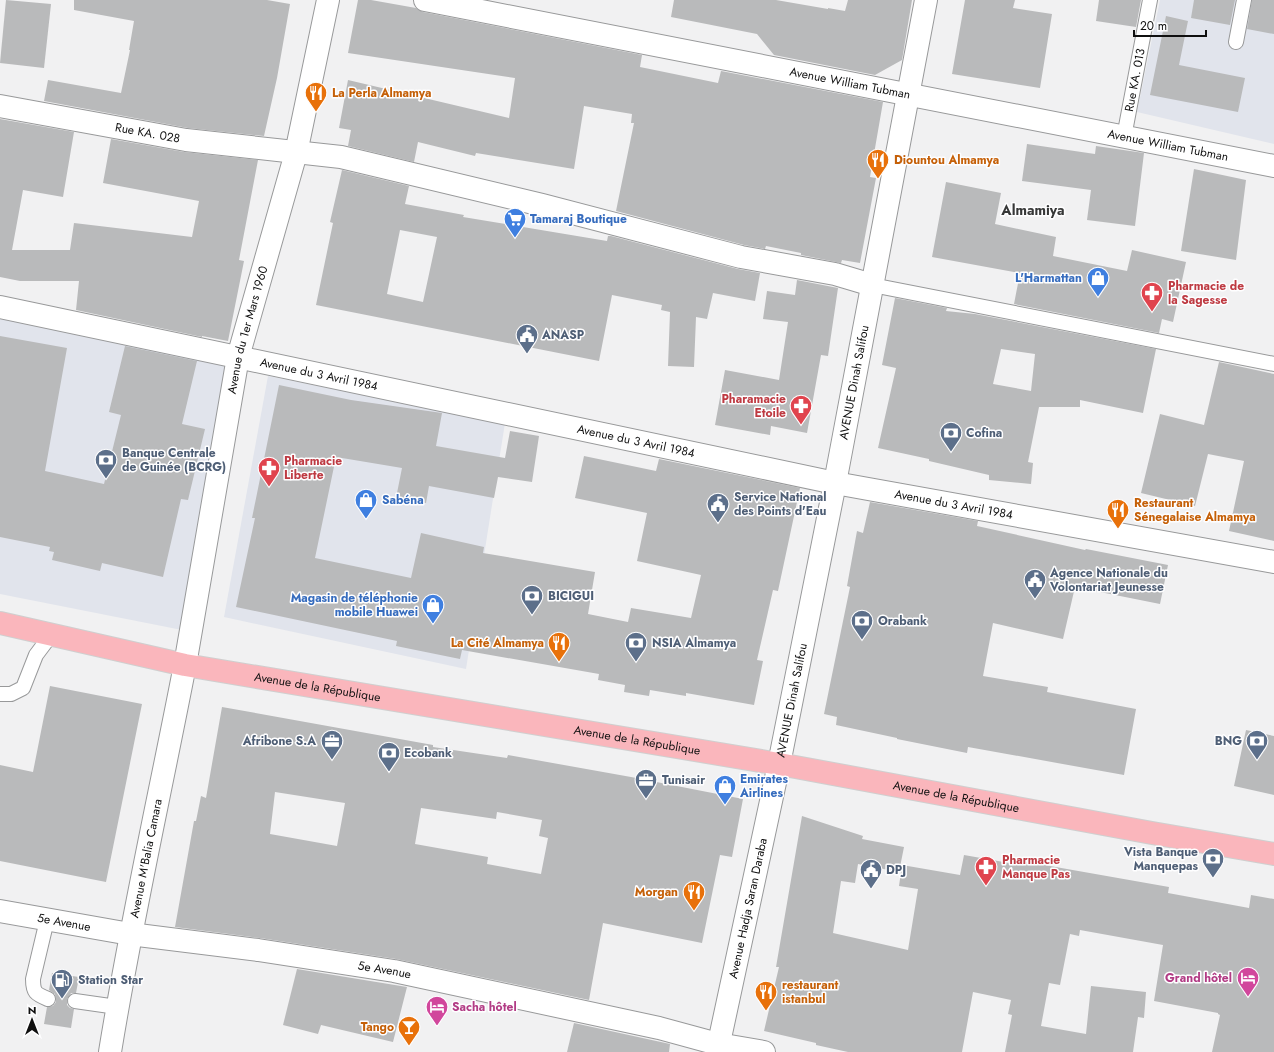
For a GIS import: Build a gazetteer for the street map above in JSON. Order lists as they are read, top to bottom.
{
  "streets": {
    "main road": ["Avenue de la République"],
    "street": [
      "Avenue William Tubman",
      "Rue KA. 028",
      "Avenue du 1er Mars 1960",
      "Avenue du 3 Avril 1984",
      "AVENUE Dinah Salifou",
      "Avenue M'Balia Camara",
      "Avenue Hadja Saran Daraba",
      "5e Avenue"
    ],
    "lane": ["Rue KA. 013"]
  },
  "crossings": [
    ["Rue KA. 013", "Avenue William Tubman"],
    ["Avenue William Tubman", "AVENUE Dinah Salifou"],
    ["Rue KA. 028", "Avenue du 1er Mars 1960"],
    ["Rue KA. 028", "AVENUE Dinah Salifou"],
    ["Avenue du 1er Mars 1960", "Avenue du 3 Avril 1984"],
    ["Avenue du 1er Mars 1960", "Avenue de la République"],
    ["Avenue du 1er Mars 1960", "Avenue M'Balia Camara"],
    ["Avenue du 3 Avril 1984", "AVENUE Dinah Salifou"],
    ["AVENUE Dinah Salifou", "Avenue de la République"],
    ["AVENUE Dinah Salifou", "Avenue Hadja Saran Daraba"],
    ["Avenue de la République", "Avenue M'Balia Camara"],
    ["Avenue de la République", "Avenue Hadja Saran Daraba"],
    ["Avenue M'Balia Camara", "5e Avenue"],
    ["Avenue Hadja Saran Daraba", "5e Avenue"]
  ],
  "districts": ["Almamiya"],
  "places": {
    "restaurant": [
      "La Perla Almamya",
      "Diountou Almamya",
      "Restaurant Sénegalaise Almamya",
      "La Cité Almamya",
      "Morgan",
      "restaurant istanbul"
    ],
    "supermarket": ["Tamaraj Boutique"],
    "shop": [
      "L'Harmattan",
      "Sabéna",
      "Magasin de téléphonie mobile Huawei",
      "Emirates Airlines"
    ],
    "pharmacy": [
      "Pharmacie de la Sagesse",
      "Pharamacie Etoile",
      "Pharmacie Liberte",
      "Pharmacie Manque Pas"
    ],
    "public building": [
      "ANASP",
      "Service National des Points d'Eau",
      "Agence Nationale du Volontariat Jeunesse",
      "DPJ"
    ],
    "bank": [
      "Cofina",
      "Banque Centrale de Guinée (BCRG)",
      "BICIGUI",
      "Orabank",
      "NSIA Almamya",
      "BNG",
      "Ecobank",
      "Vista Banque Manquepas"
    ],
    "office": ["Afribone S.A", "Tunisair"],
    "hotel": ["Grand hôtel", "Sacha hôtel"],
    "fuel station": ["Station Star"],
    "bar": ["Tango"]
  },
  "scale_bar": "20 m",
  "north": "top"
}
